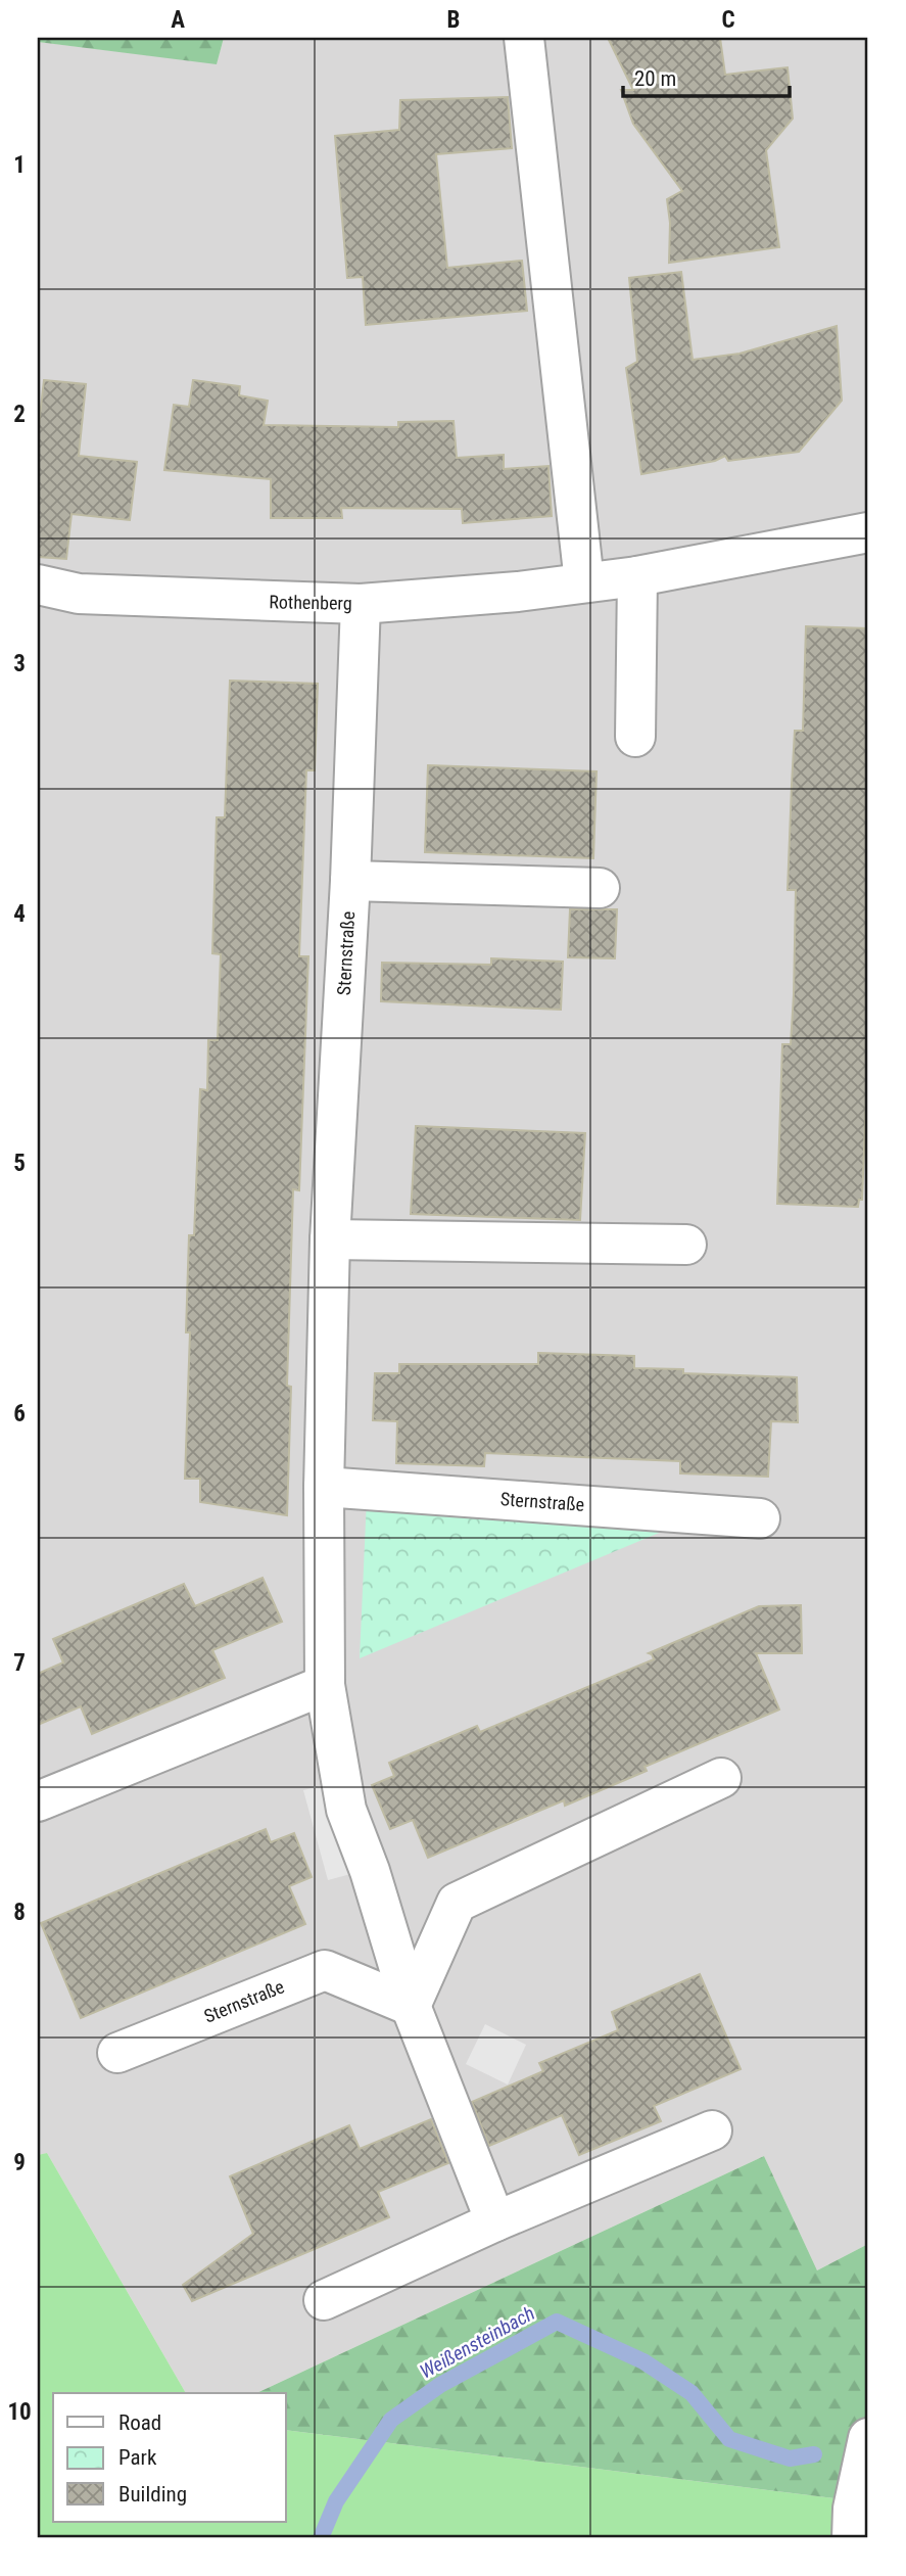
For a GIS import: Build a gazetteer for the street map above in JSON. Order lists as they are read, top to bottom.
{
  "streets": {
    "street": ["Rothenberg", "Sternstraße"]
  },
  "crossings": [
    ["Rothenberg", "Sternstraße"]
  ],
  "water": ["Weißensteinbach"],
  "legend": ["Road", "Park", "Building"],
  "scale_bar": "20 m",
  "grid": {
    "columns": ["A", "B", "C"],
    "rows": [
      "1",
      "2",
      "3",
      "4",
      "5",
      "6",
      "7",
      "8",
      "9",
      "10"
    ]
  }
}
